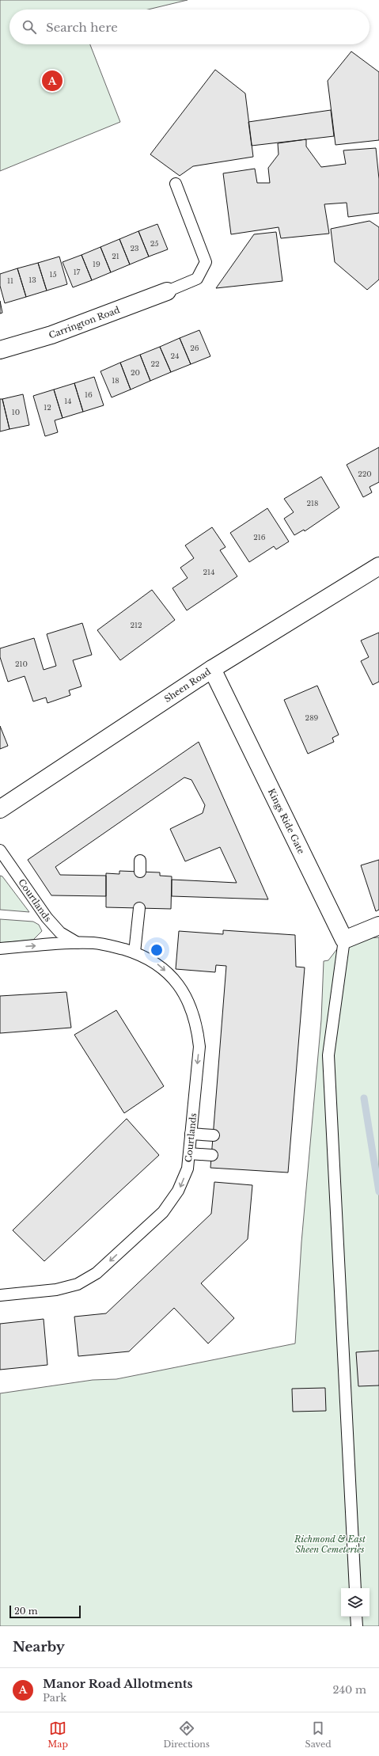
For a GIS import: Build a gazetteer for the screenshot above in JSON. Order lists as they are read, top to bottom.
{
  "streets": {
    "street": ["Carrington Road", "Sheen Road", "Kings Ride Gate"],
    "lane": ["Courtlands"]
  },
  "crossings": [
    ["Sheen Road", "Kings Ride Gate"]
  ],
  "parks": ["Richmond & East Sheen Cemeteries"],
  "house_numbers": [
    "25",
    "23",
    "21",
    "19",
    "17",
    "15",
    "13",
    "11",
    "26",
    "24",
    "22",
    "20",
    "18",
    "16",
    "14",
    "12",
    "10",
    "220",
    "218",
    "216",
    "214",
    "212",
    "210",
    "289"
  ],
  "scale_bar": "20 m",
  "page": {
    "search": "Search here",
    "pins": "A",
    "scale": "20 m",
    "heading": "Nearby",
    "list": [
      {
        "mark": "A",
        "name": "Manor Road Allotments",
        "note": "Park",
        "value": "240 m"
      }
    ],
    "nav": ["Map", "Directions", "Saved"]
  }
}
